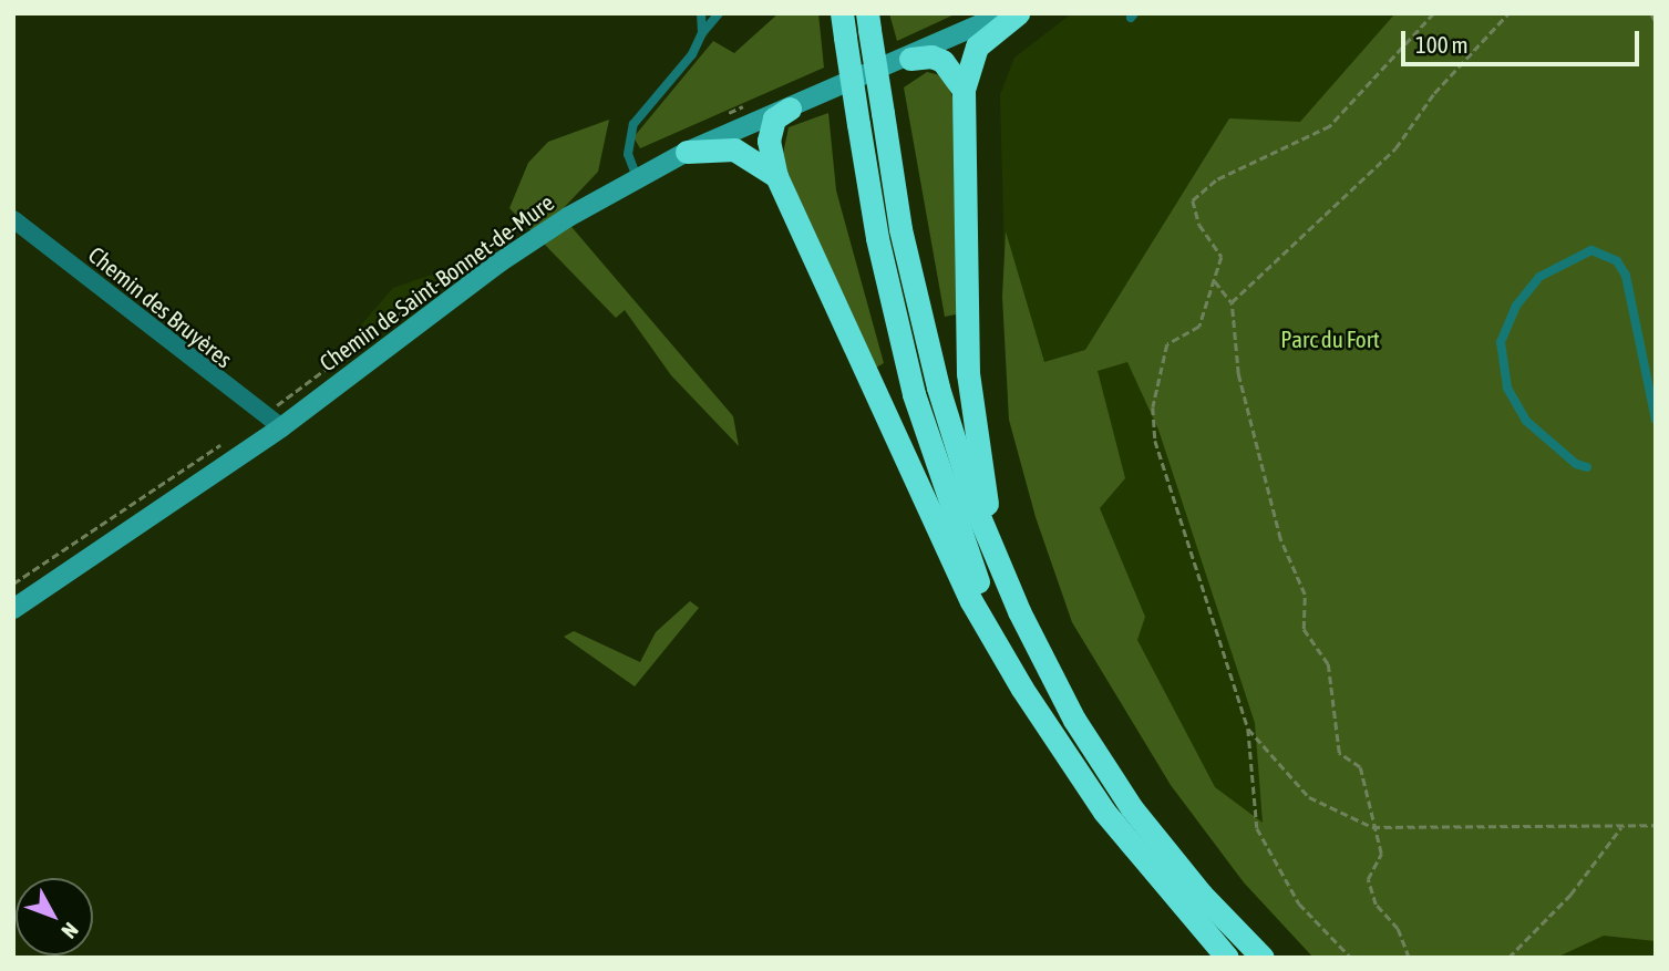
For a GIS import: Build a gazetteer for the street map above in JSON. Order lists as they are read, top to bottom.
{
  "streets": {
    "street": ["Chemin de Saint-Bonnet-de-Mure", "Chemin des Bruyères"]
  },
  "crossings": [
    ["Chemin de Saint-Bonnet-de-Mure", "Chemin des Bruyères"]
  ],
  "parks": ["Parc du Fort"],
  "scale_bar": "100 m",
  "north": "bottom right"
}
